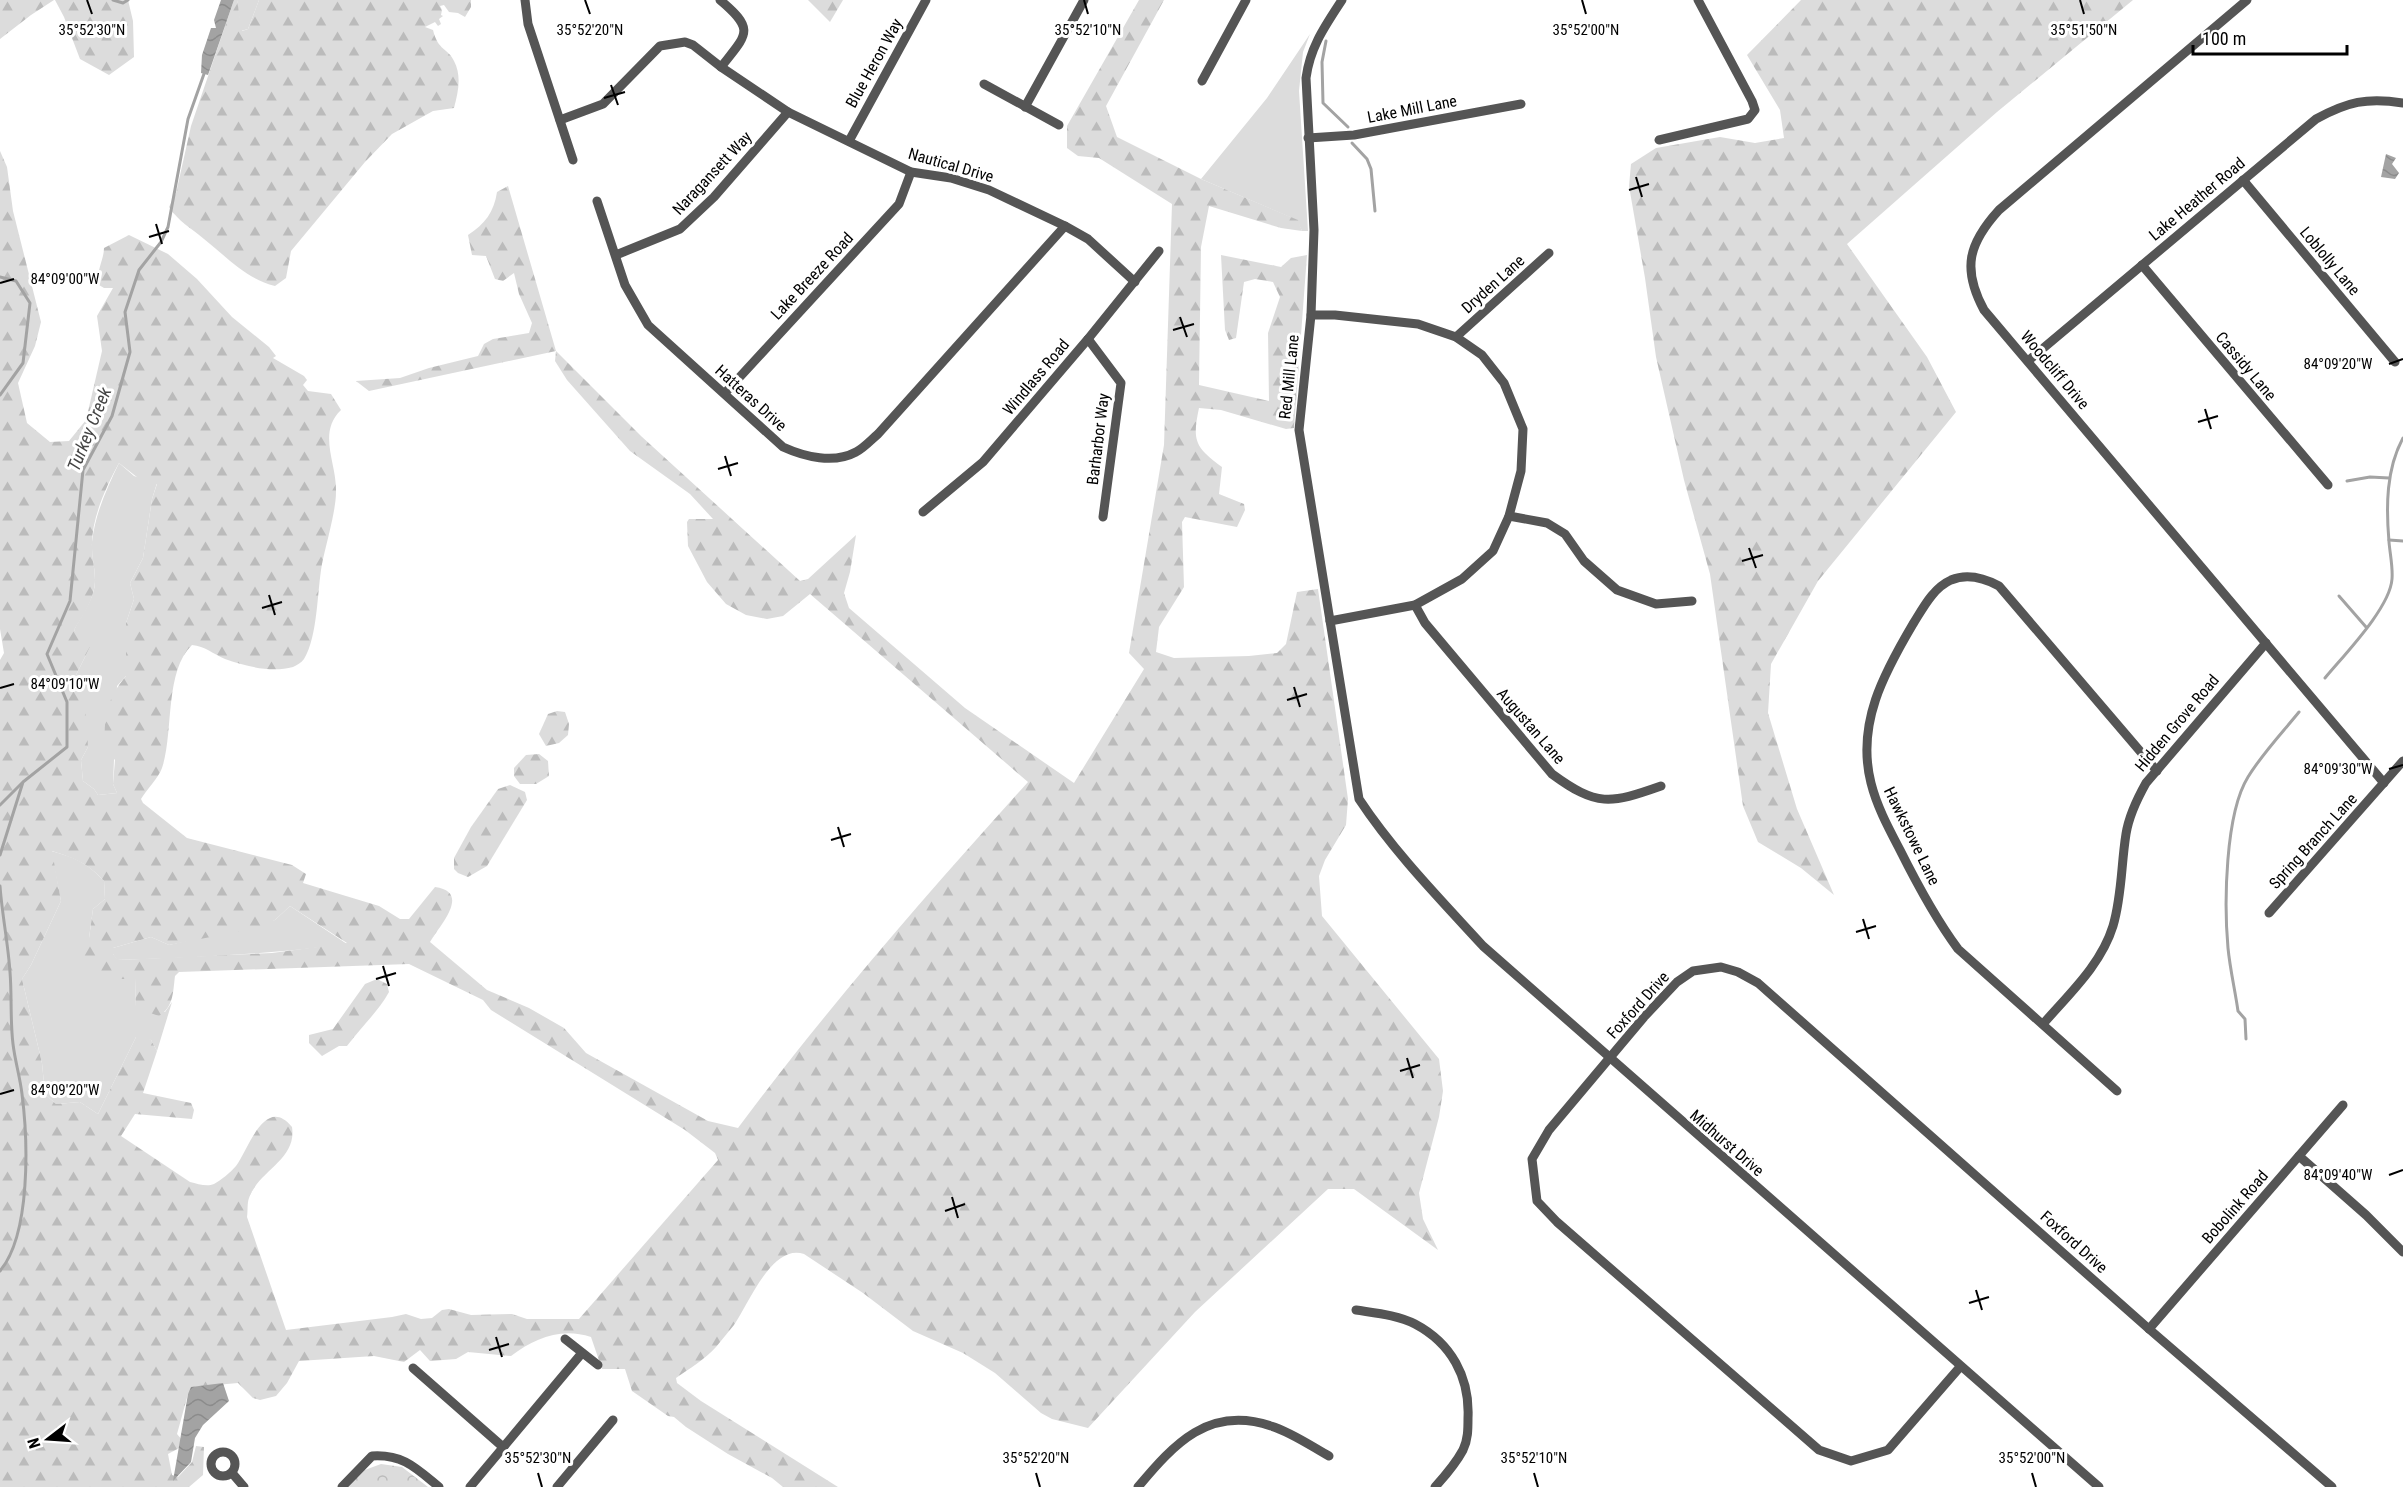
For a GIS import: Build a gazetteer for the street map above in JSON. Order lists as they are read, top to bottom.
{
  "streets": {
    "street": [
      "Blue Heron Way",
      "Lake Mill Lane",
      "Nautical Drive",
      "Naragansett Way",
      "Lake Heather Road",
      "Loblolly Lane",
      "Lake Breeze Road",
      "Dryden Lane",
      "Cassidy Lane",
      "Woodcliff Drive",
      "Windlass Road",
      "Red Mill Lane",
      "Hatteras Drive",
      "Barharbor Way",
      "Hidden Grove Road",
      "Augustan Lane",
      "Hawkstowe Lane",
      "Spring Branch Lane",
      "Foxford Drive",
      "Midhurst Drive",
      "Bobolink Road"
    ]
  },
  "crossings": [
    ["Blue Heron Way", "Nautical Drive"],
    ["Lake Mill Lane", "Red Mill Lane"],
    ["Nautical Drive", "Naragansett Way"],
    ["Nautical Drive", "Lake Breeze Road"],
    ["Nautical Drive", "Windlass Road"],
    ["Nautical Drive", "Hatteras Drive"],
    ["Naragansett Way", "Hatteras Drive"],
    ["Lake Heather Road", "Loblolly Lane"],
    ["Lake Heather Road", "Cassidy Lane"],
    ["Lake Heather Road", "Woodcliff Drive"],
    ["Lake Breeze Road", "Hatteras Drive"],
    ["Woodcliff Drive", "Hidden Grove Road"],
    ["Woodcliff Drive", "Spring Branch Lane"],
    ["Windlass Road", "Barharbor Way"],
    ["Red Mill Lane", "Midhurst Drive"],
    ["Hidden Grove Road", "Hawkstowe Lane"],
    ["Foxford Drive", "Midhurst Drive"],
    ["Foxford Drive", "Bobolink Road"]
  ],
  "water": ["Turkey Creek"],
  "scale_bar": "100 m",
  "north": "left",
  "coordinates": [
    "35°52'30\"N",
    "35°52'20\"N",
    "35°52'10\"N",
    "35°52'00\"N",
    "35°51'50\"N",
    "84°09'00\"W",
    "84°09'20\"W",
    "84°09'10\"W",
    "84°09'30\"W",
    "84°09'40\"W"
  ]
}
